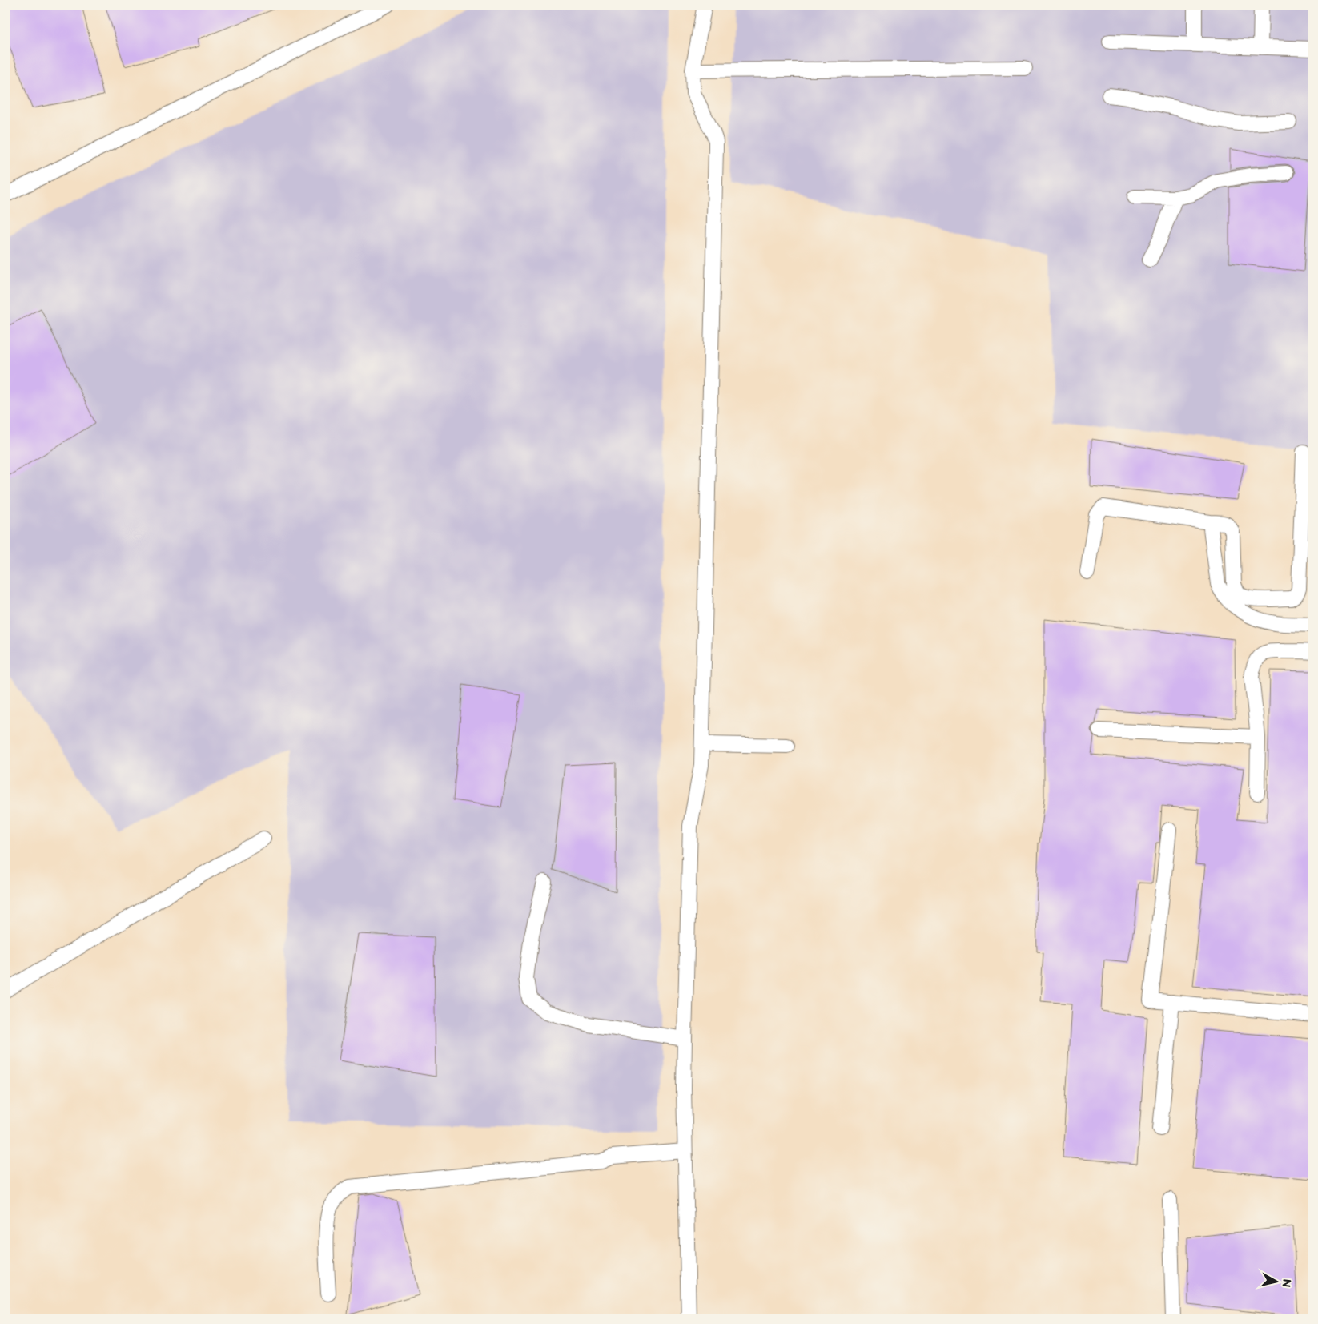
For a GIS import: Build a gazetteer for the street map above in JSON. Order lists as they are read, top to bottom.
{
  "north": "right"
}
